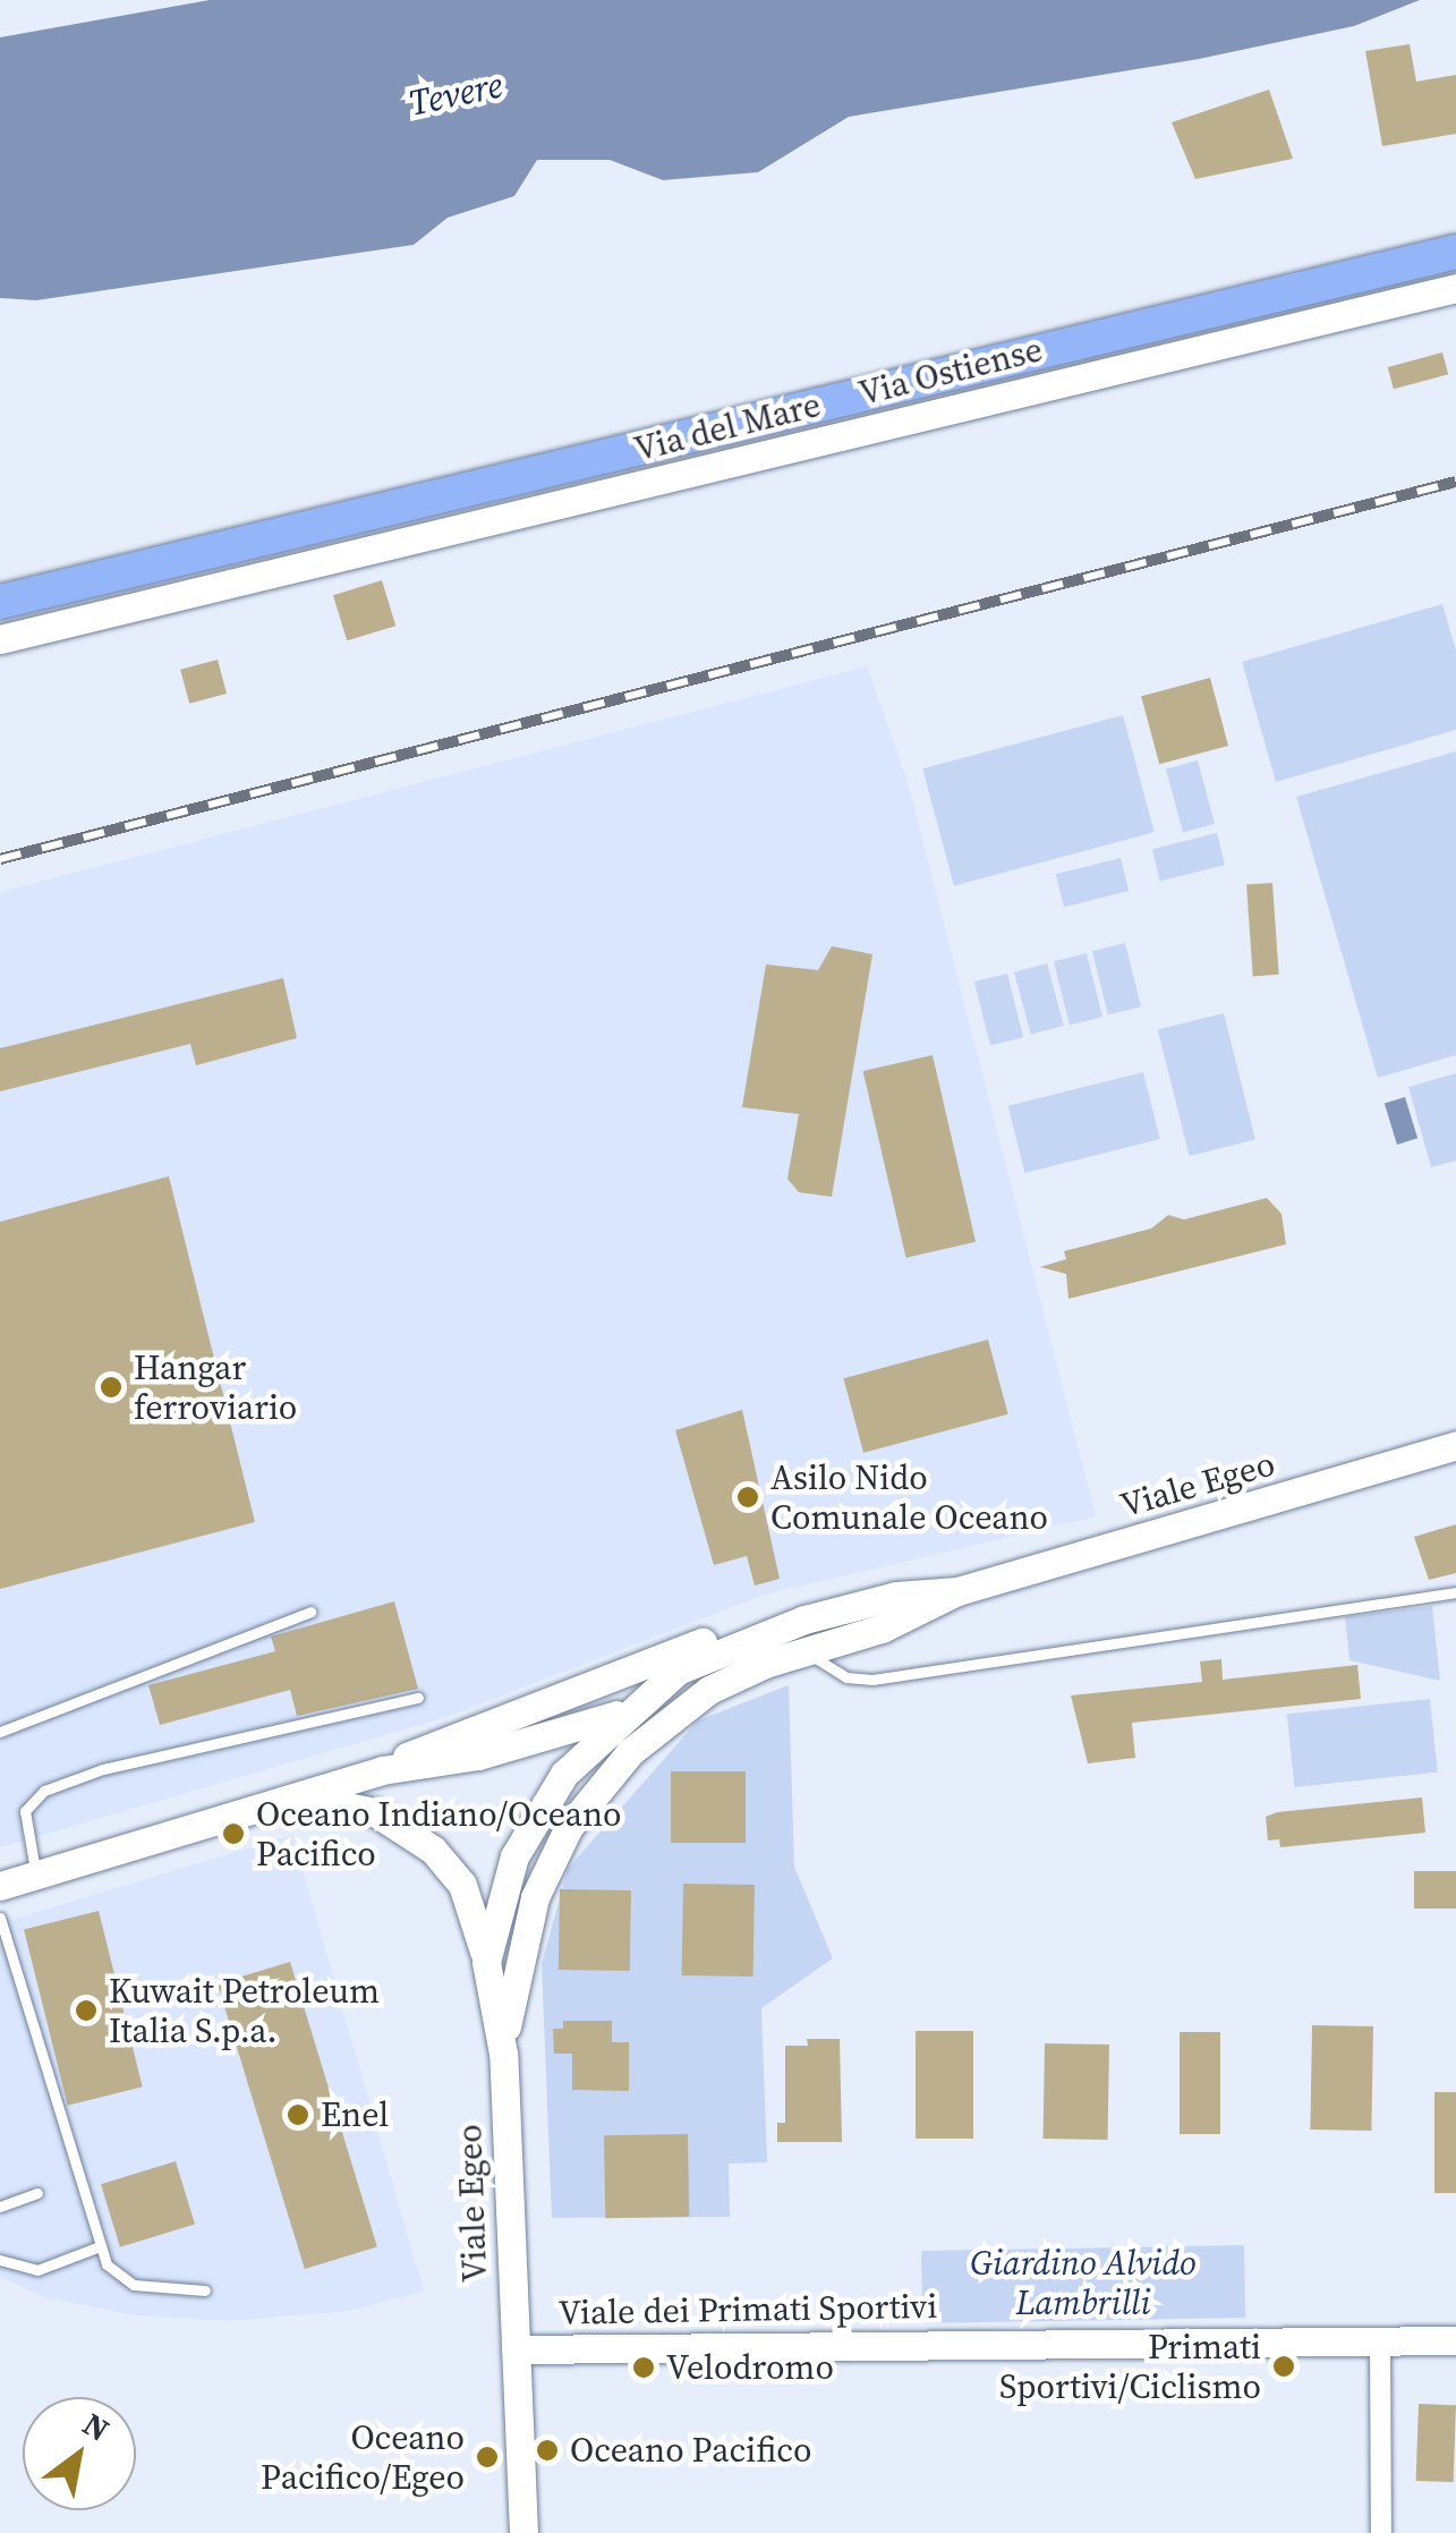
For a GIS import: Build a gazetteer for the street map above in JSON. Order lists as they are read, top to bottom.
{
  "streets": {
    "main road": [
      "Via Ostiense",
      "Via del Mare",
      "Viale Egeo",
      "Viale dei Primati Sportivi"
    ]
  },
  "crossings": [
    ["Viale Egeo", "Viale dei Primati Sportivi"]
  ],
  "water": ["Tevere"],
  "parks": ["Giardino Alvido Lambrilli"],
  "places": [
    "Hangar ferroviario",
    "Asilo Nido Comunale Oceano",
    "Oceano Indiano/Oceano Pacifico",
    "Kuwait Petroleum Italia S.p.a.",
    "Enel",
    "Primati Sportivi/Ciclismo",
    "Velodromo",
    "Oceano Pacifico",
    "Oceano Pacifico/Egeo"
  ],
  "north": "top right"
}
